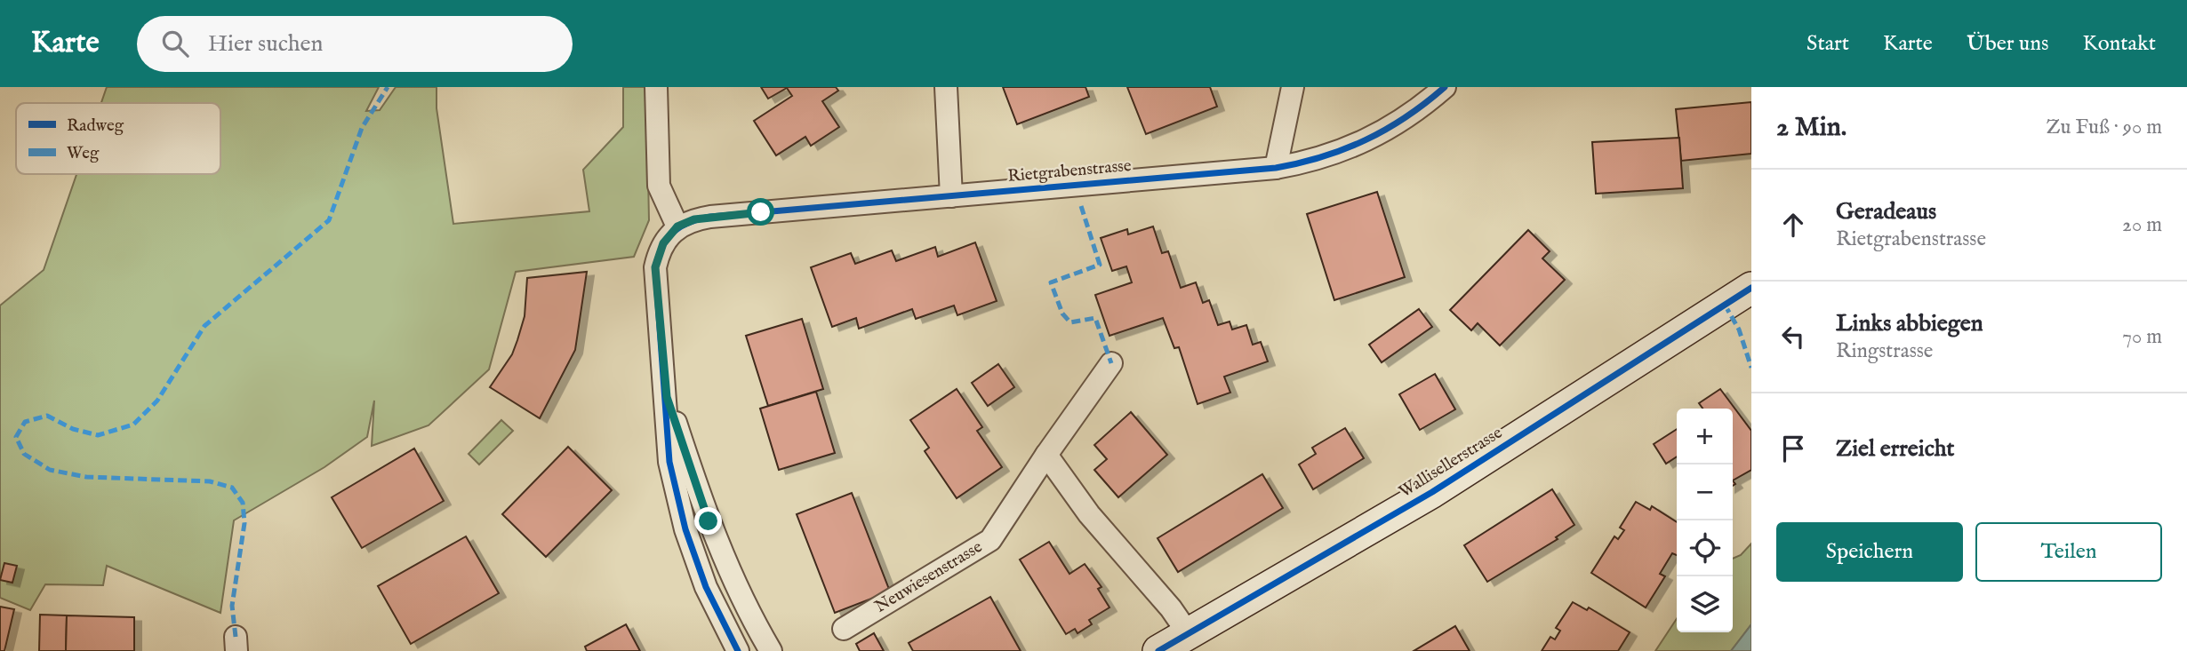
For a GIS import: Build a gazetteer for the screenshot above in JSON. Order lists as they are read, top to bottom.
{
  "streets": {
    "main road": ["Wallisellerstrasse"],
    "street": ["Rietgrabenstrasse", "Neuwiesenstrasse"]
  },
  "legend": ["Radweg", "Weg"],
  "page": {
    "header": "Karte",
    "search": "Hier suchen",
    "nav": [
      "Start",
      "Karte",
      "Über uns",
      "Kontakt"
    ],
    "heading": ["2 Min.", "Zu Fuß · 90 m"],
    "list": [
      ["Geradeaus", "Rietgrabenstrasse", "20 m"],
      ["Links abbiegen", "Ringstrasse", "70 m"],
      "Ziel erreicht"
    ],
    "map_buttons": ["+", "−"],
    "buttons": ["Speichern", "Teilen"]
  }
}
